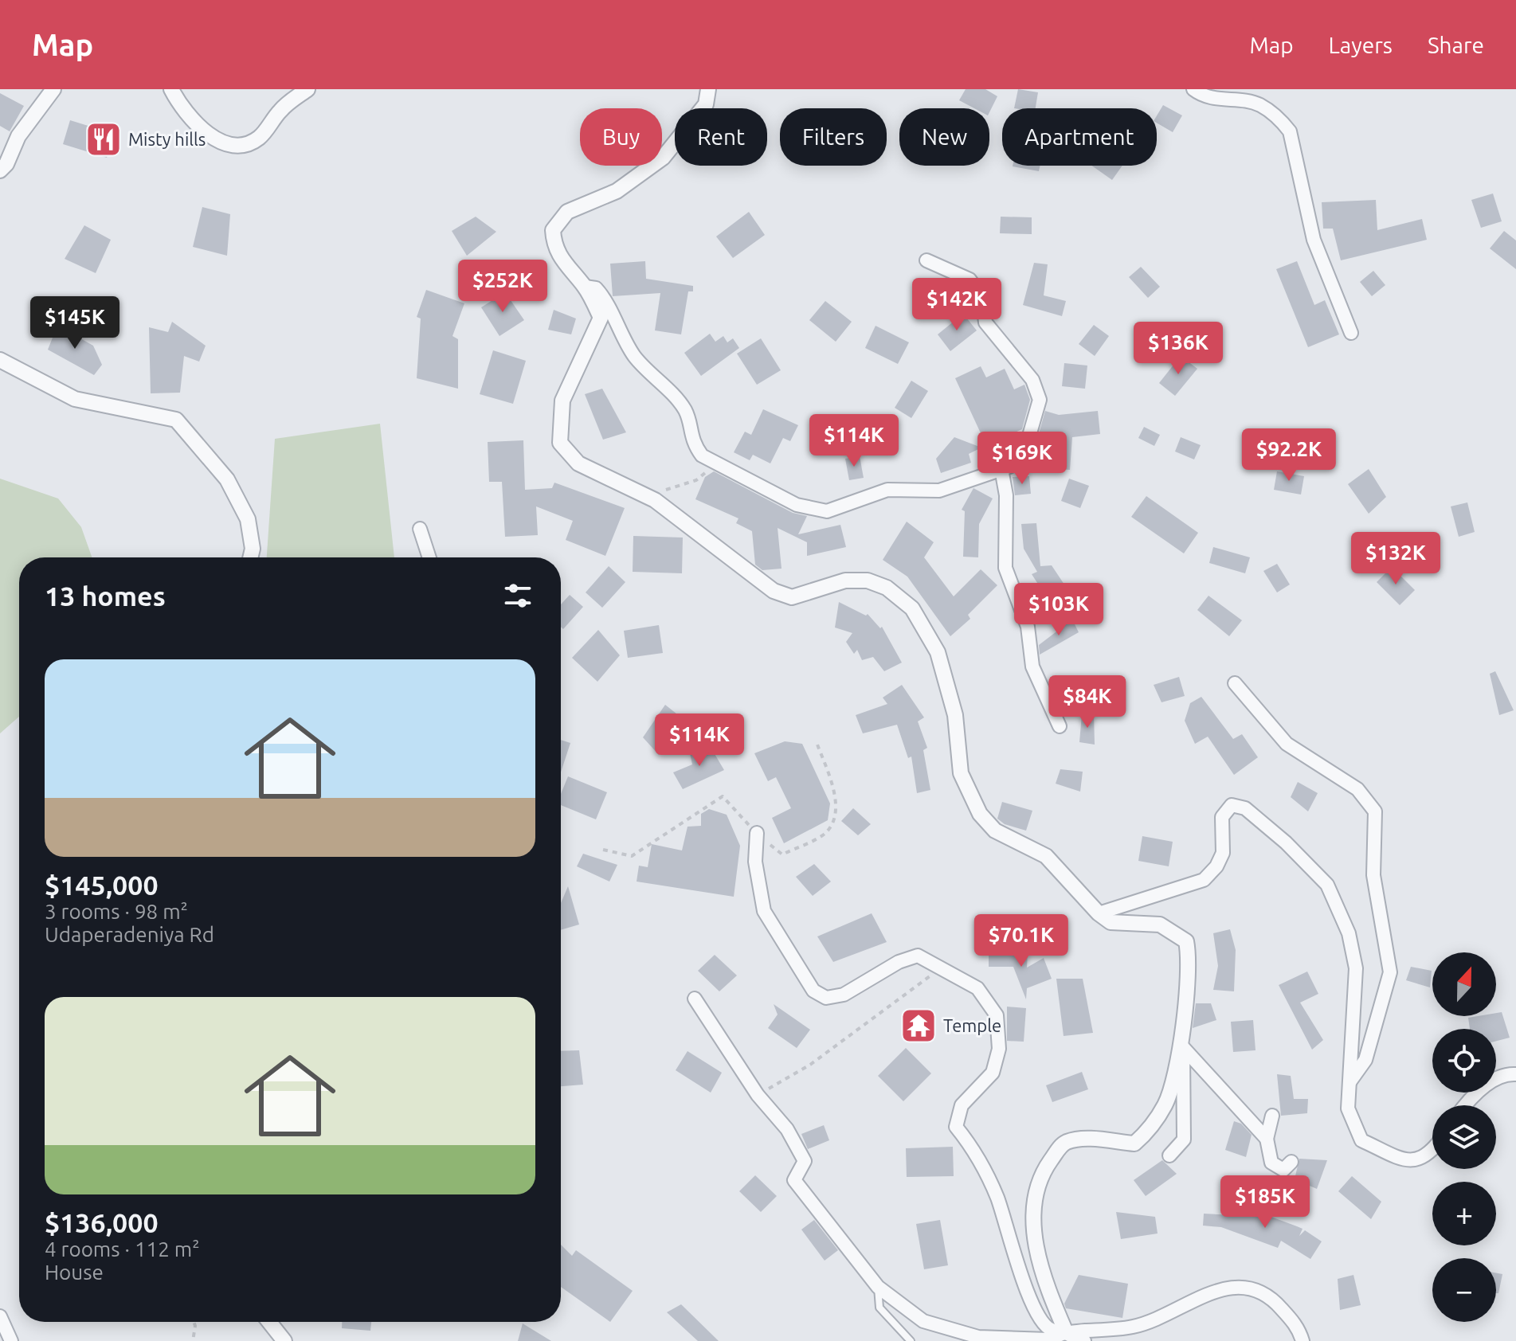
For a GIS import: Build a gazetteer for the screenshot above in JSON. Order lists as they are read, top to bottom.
{
  "places": {
    "restaurant": ["Misty hills"],
    "temple": ["Temple"]
  },
  "north": "top",
  "page": {
    "header": "Map",
    "nav": ["Map", "Layers", "Share"],
    "chip": [
      "Buy",
      "Rent",
      "Filters",
      "New",
      "Apartment"
    ],
    "price": [
      "$252K",
      "$142K",
      "$145K",
      "$136K",
      "$114K",
      "$92.2K",
      "$169K",
      "$132K",
      "$103K",
      "$84K",
      "$114K",
      "$70.1K",
      "$185K"
    ],
    "heading": "13 homes",
    "list": [
      {
        "name": "$145,000",
        "note": "3 rooms · 98 m² · Udaperadeniya Rd"
      },
      {
        "name": "$136,000",
        "note": "4 rooms · 112 m² · House"
      }
    ],
    "map_buttons": ["+", "−"]
  }
}
